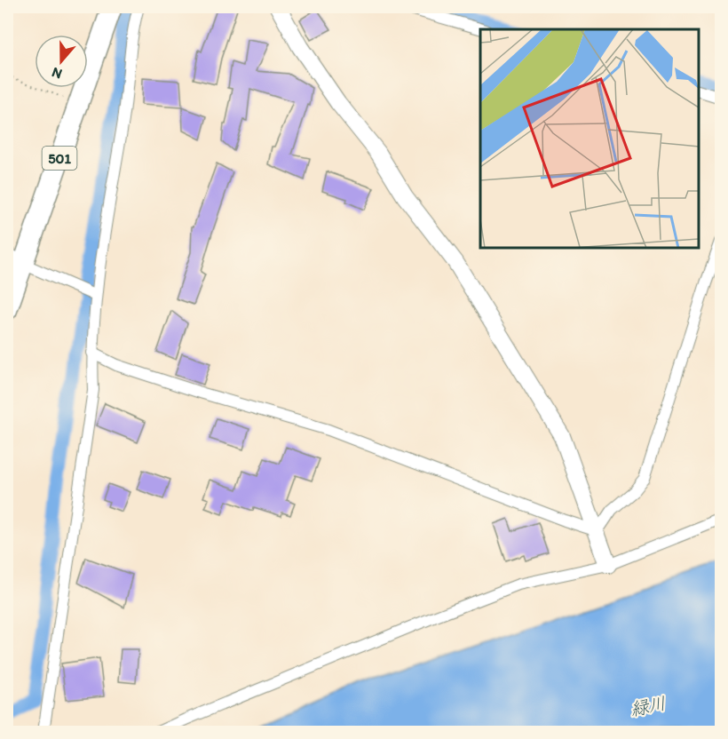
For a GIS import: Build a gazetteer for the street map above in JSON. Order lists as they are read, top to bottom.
{
  "streets": {
    "highway": ["501"]
  },
  "water": ["緑川"],
  "north": "bottom"
}
